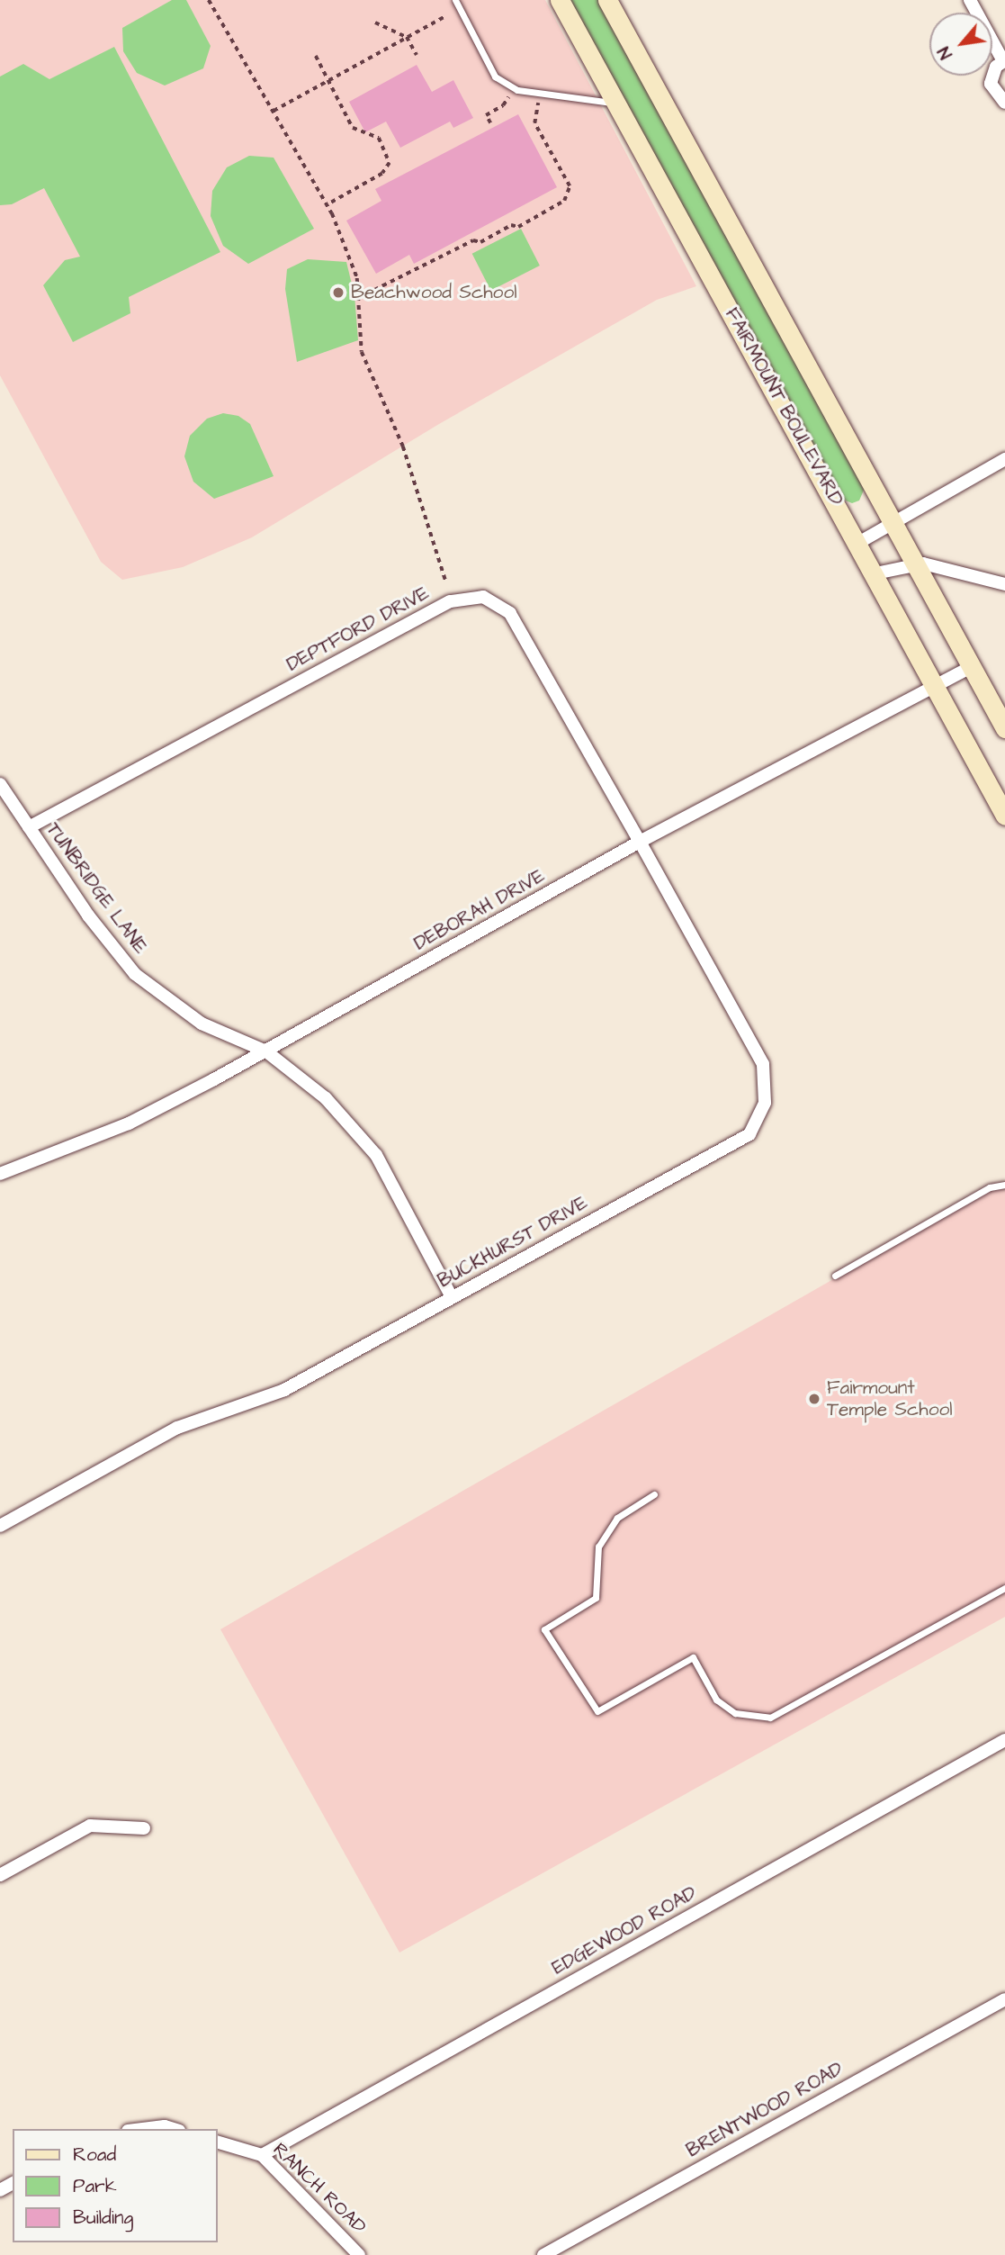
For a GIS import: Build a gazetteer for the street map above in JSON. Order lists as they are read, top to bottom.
{
  "streets": {
    "main road": ["FAIRMOUNT BOULEVARD"],
    "street": [
      "DEPTFORD DRIVE",
      "TUNBRIDGE LANE",
      "DEBORAH DRIVE",
      "BUCKHURST DRIVE",
      "EDGEWOOD ROAD",
      "BRENTWOOD ROAD",
      "RANCH ROAD"
    ]
  },
  "crossings": [
    ["FAIRMOUNT BOULEVARD", "DEBORAH DRIVE"],
    ["DEPTFORD DRIVE", "TUNBRIDGE LANE"],
    ["DEPTFORD DRIVE", "DEBORAH DRIVE"],
    ["DEPTFORD DRIVE", "BUCKHURST DRIVE"],
    ["TUNBRIDGE LANE", "DEBORAH DRIVE"],
    ["TUNBRIDGE LANE", "BUCKHURST DRIVE"],
    ["DEBORAH DRIVE", "BUCKHURST DRIVE"],
    ["EDGEWOOD ROAD", "RANCH ROAD"]
  ],
  "places": ["Beachwood School", "Fairmount Temple School"],
  "legend": ["Road", "Park", "Building"],
  "north": "bottom left"
}
